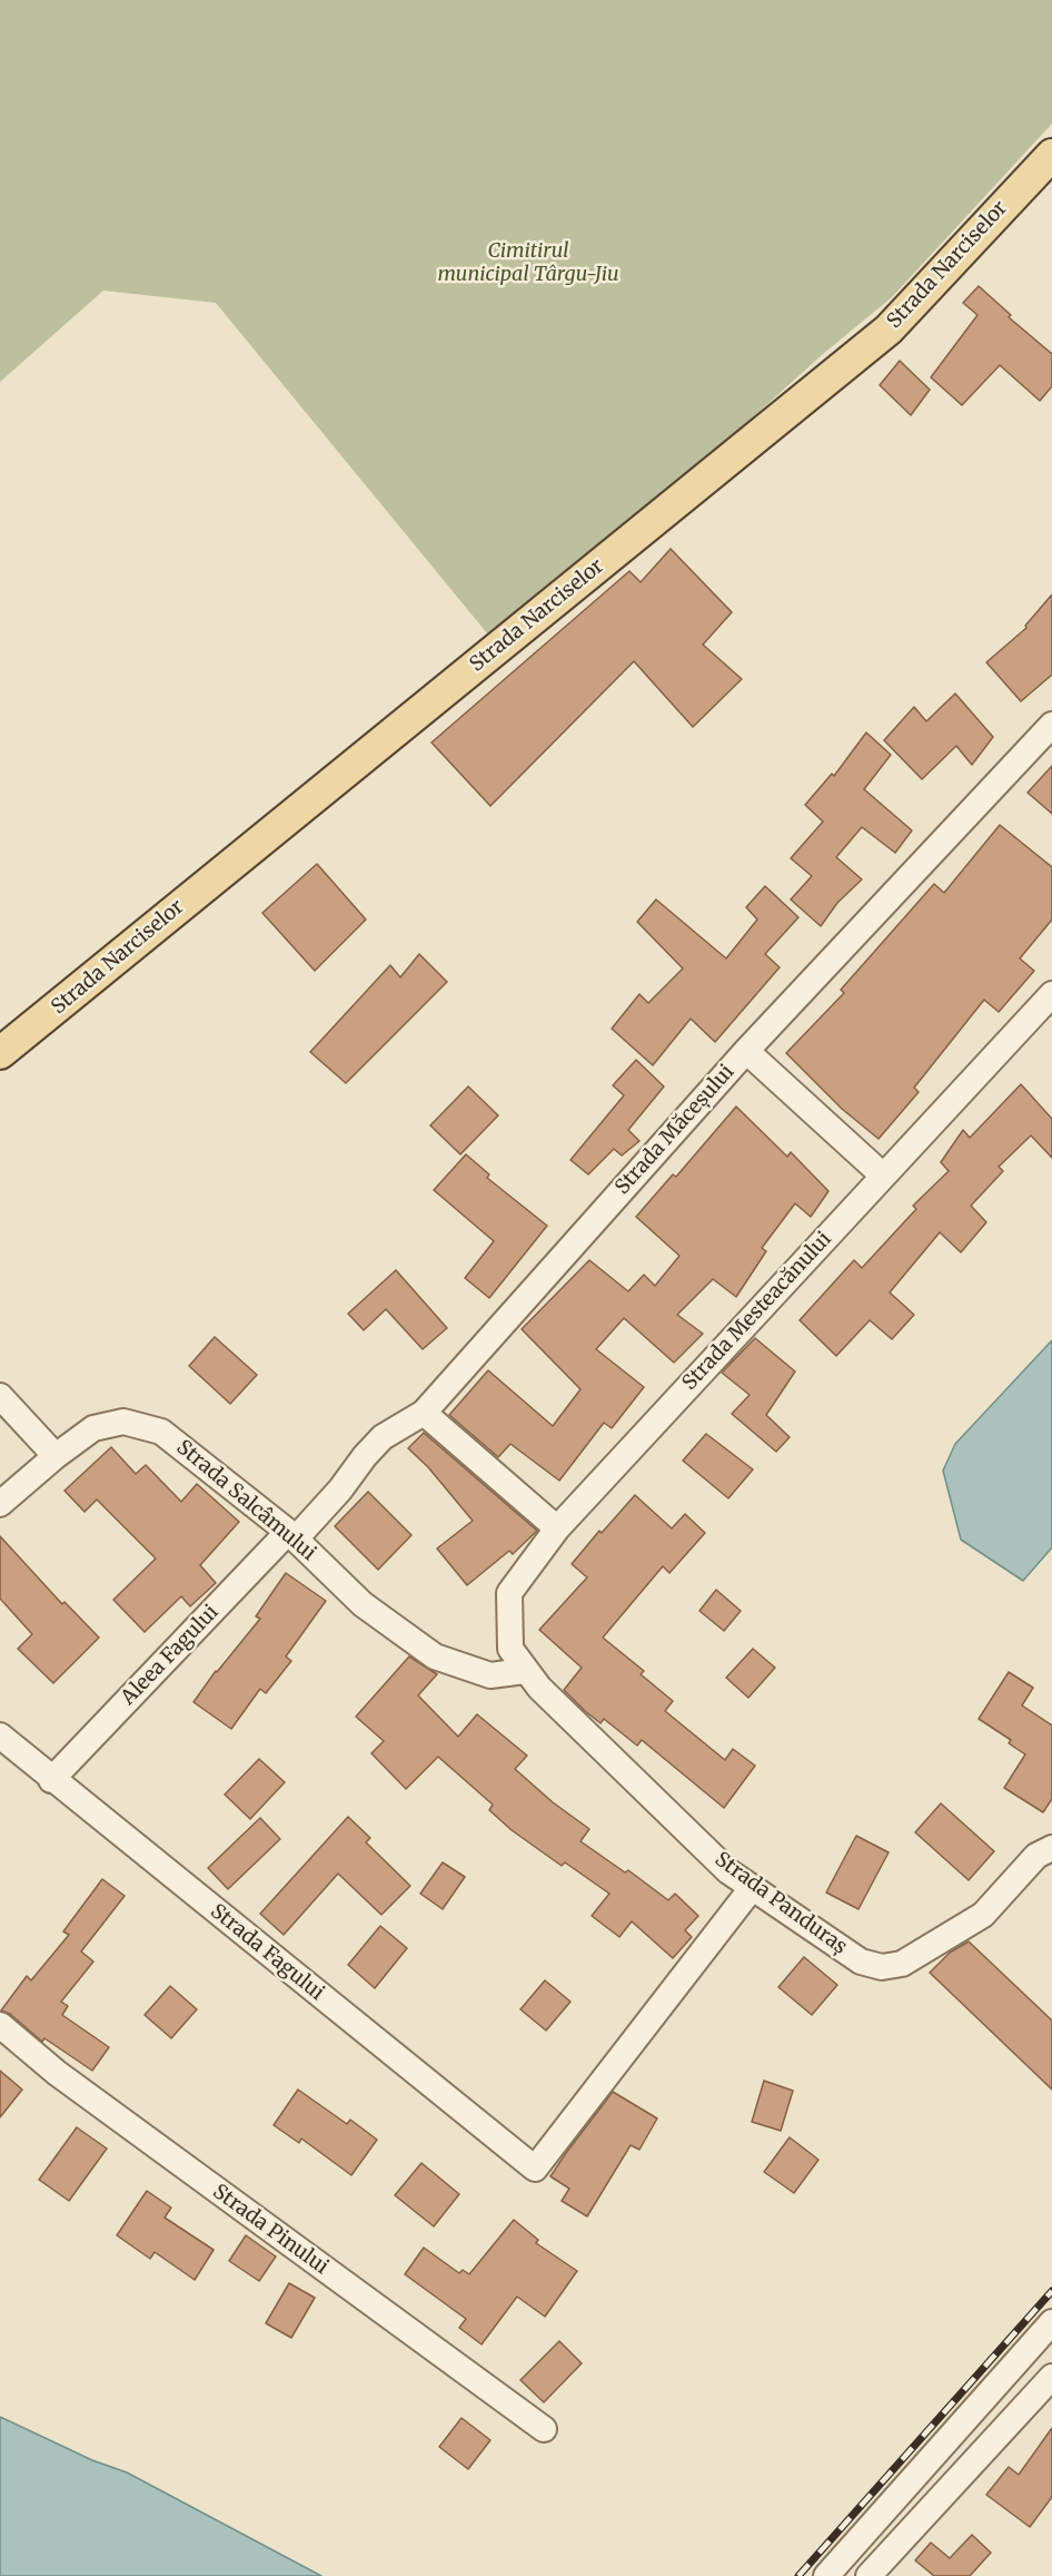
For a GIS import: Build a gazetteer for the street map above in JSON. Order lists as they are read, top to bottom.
{
  "streets": {
    "main road": ["Strada Narciselor"],
    "street": [
      "Strada Măceșului",
      "Strada Mesteacănului",
      "Strada Salcâmului",
      "Aleea Fagului",
      "Strada Panduraș",
      "Strada Fagului",
      "Strada Pinului"
    ]
  },
  "crossings": [
    ["Strada Măceșului", "Strada Salcâmului"],
    ["Strada Măceșului", "Aleea Fagului"],
    ["Strada Mesteacănului", "Strada Panduraș"],
    ["Strada Salcâmului", "Aleea Fagului"],
    ["Strada Salcâmului", "Strada Panduraș"],
    ["Aleea Fagului", "Strada Fagului"],
    ["Strada Panduraș", "Strada Fagului"]
  ],
  "parks": ["Cimitirul municipal Târgu-Jiu"]
}
